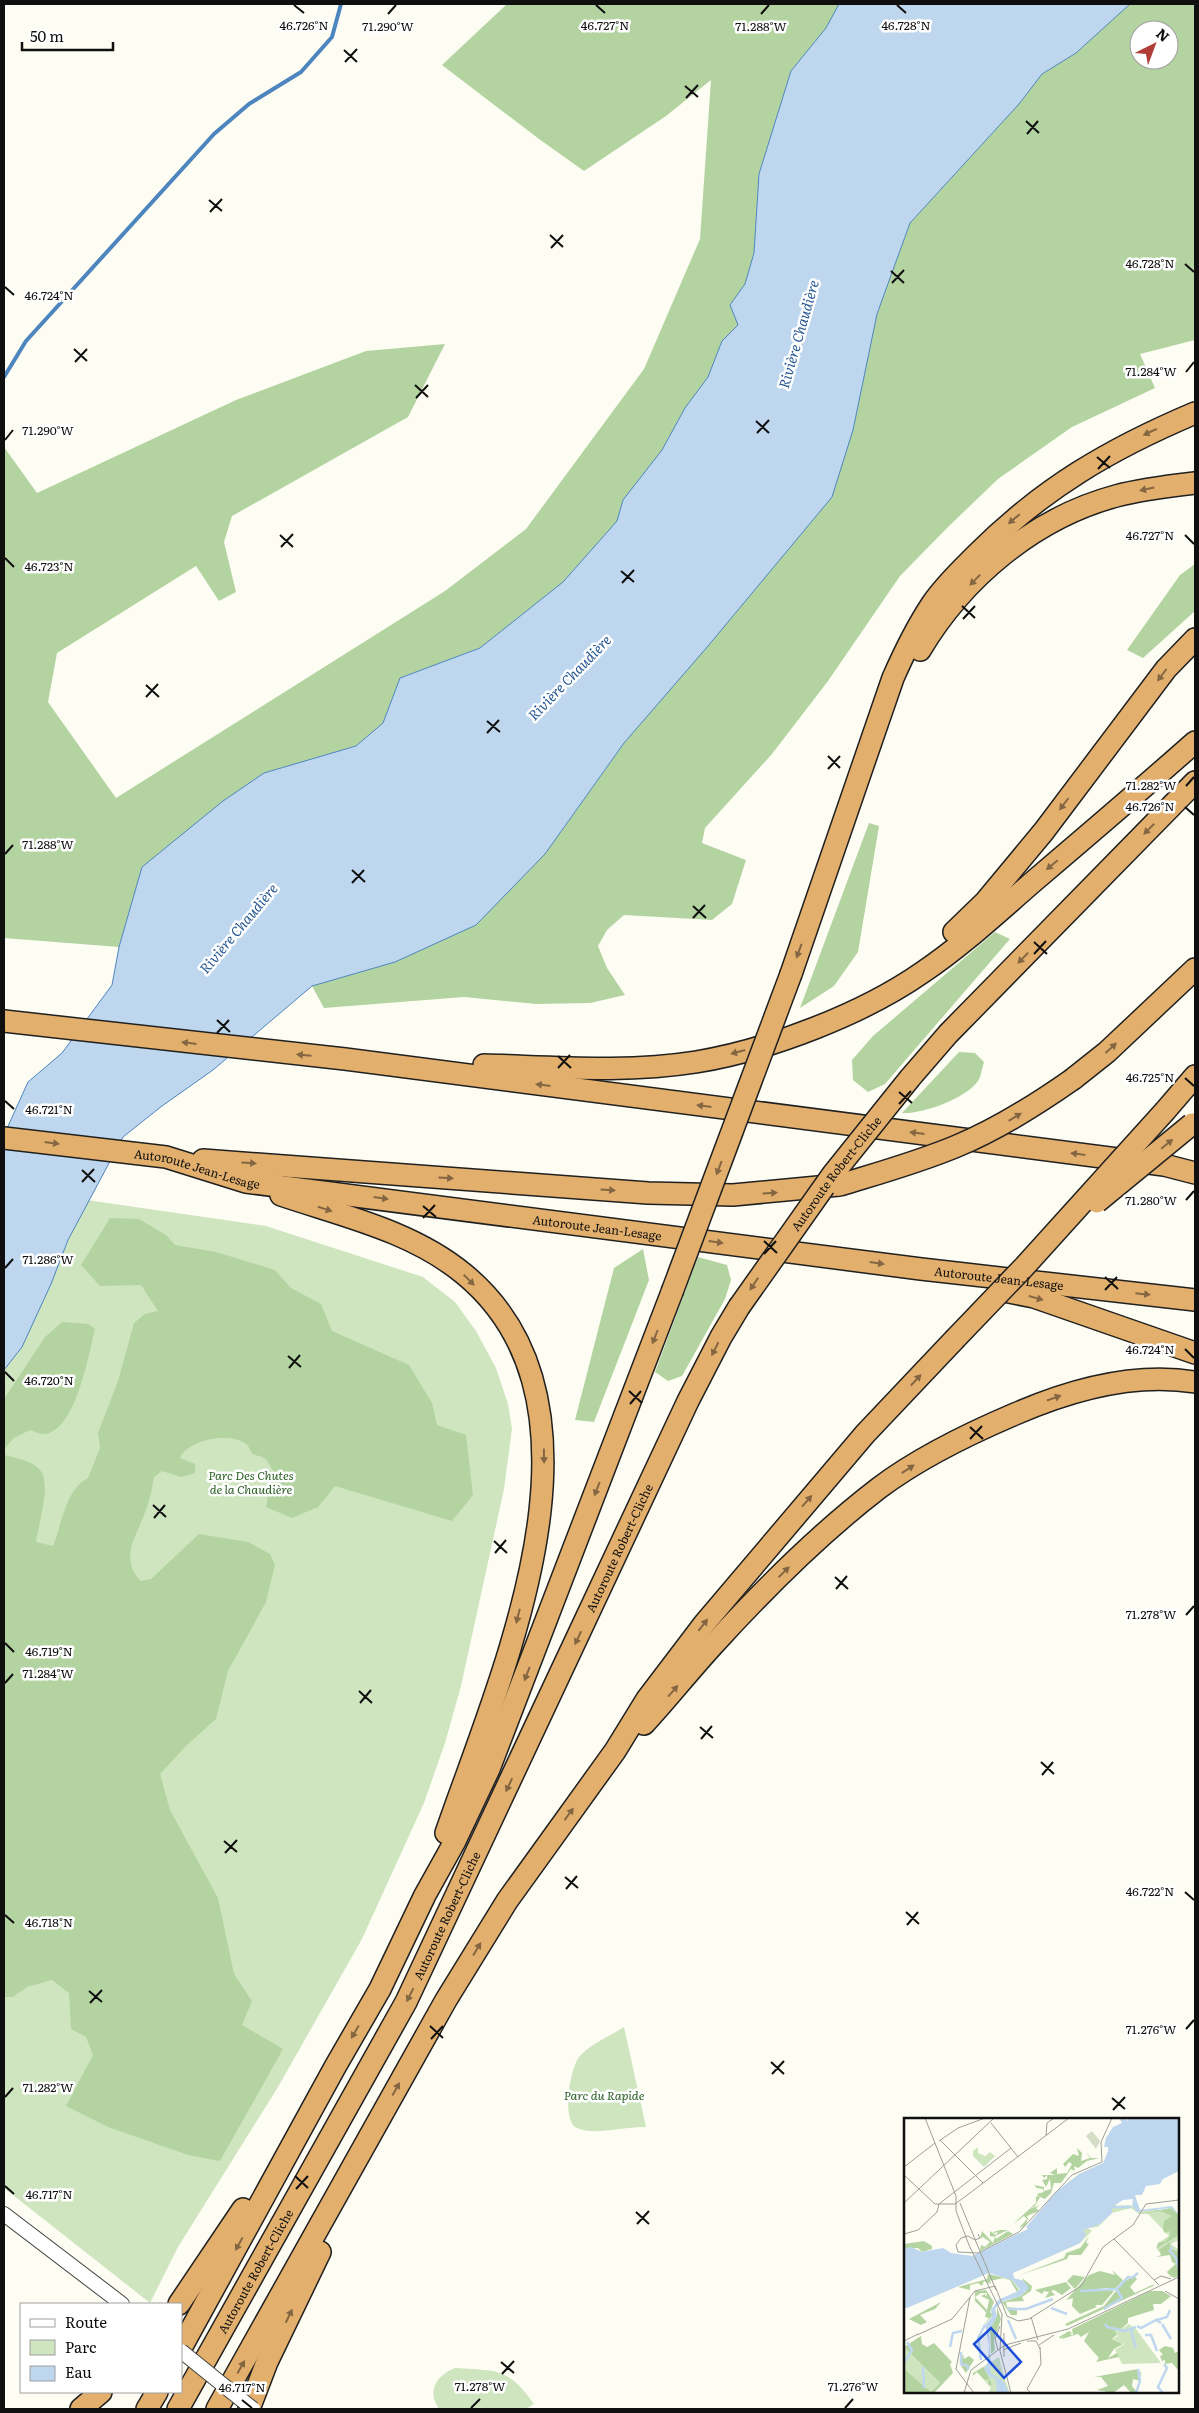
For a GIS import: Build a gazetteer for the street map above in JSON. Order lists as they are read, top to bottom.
{
  "streets": {
    "highway": ["Autoroute Jean-Lesage", "Autoroute Robert-Cliche"]
  },
  "water": ["Rivière Chaudière"],
  "parks": ["Parc Des Chutes de la Chaudière", "Parc du Rapide"],
  "legend": ["Route", "Parc", "Eau"],
  "scale_bar": "50 m",
  "north": "top right",
  "coordinates": [
    "46.726°N",
    "46.728°N",
    "46.727°N",
    "71.290°W",
    "71.288°W",
    "46.724°N",
    "71.284°W",
    "46.723°N",
    "71.282°W",
    "46.725°N",
    "46.721°N",
    "71.280°W",
    "71.286°W",
    "46.720°N",
    "71.278°W",
    "46.719°N",
    "46.722°N",
    "46.718°N",
    "71.276°W",
    "46.717°N"
  ]
}
